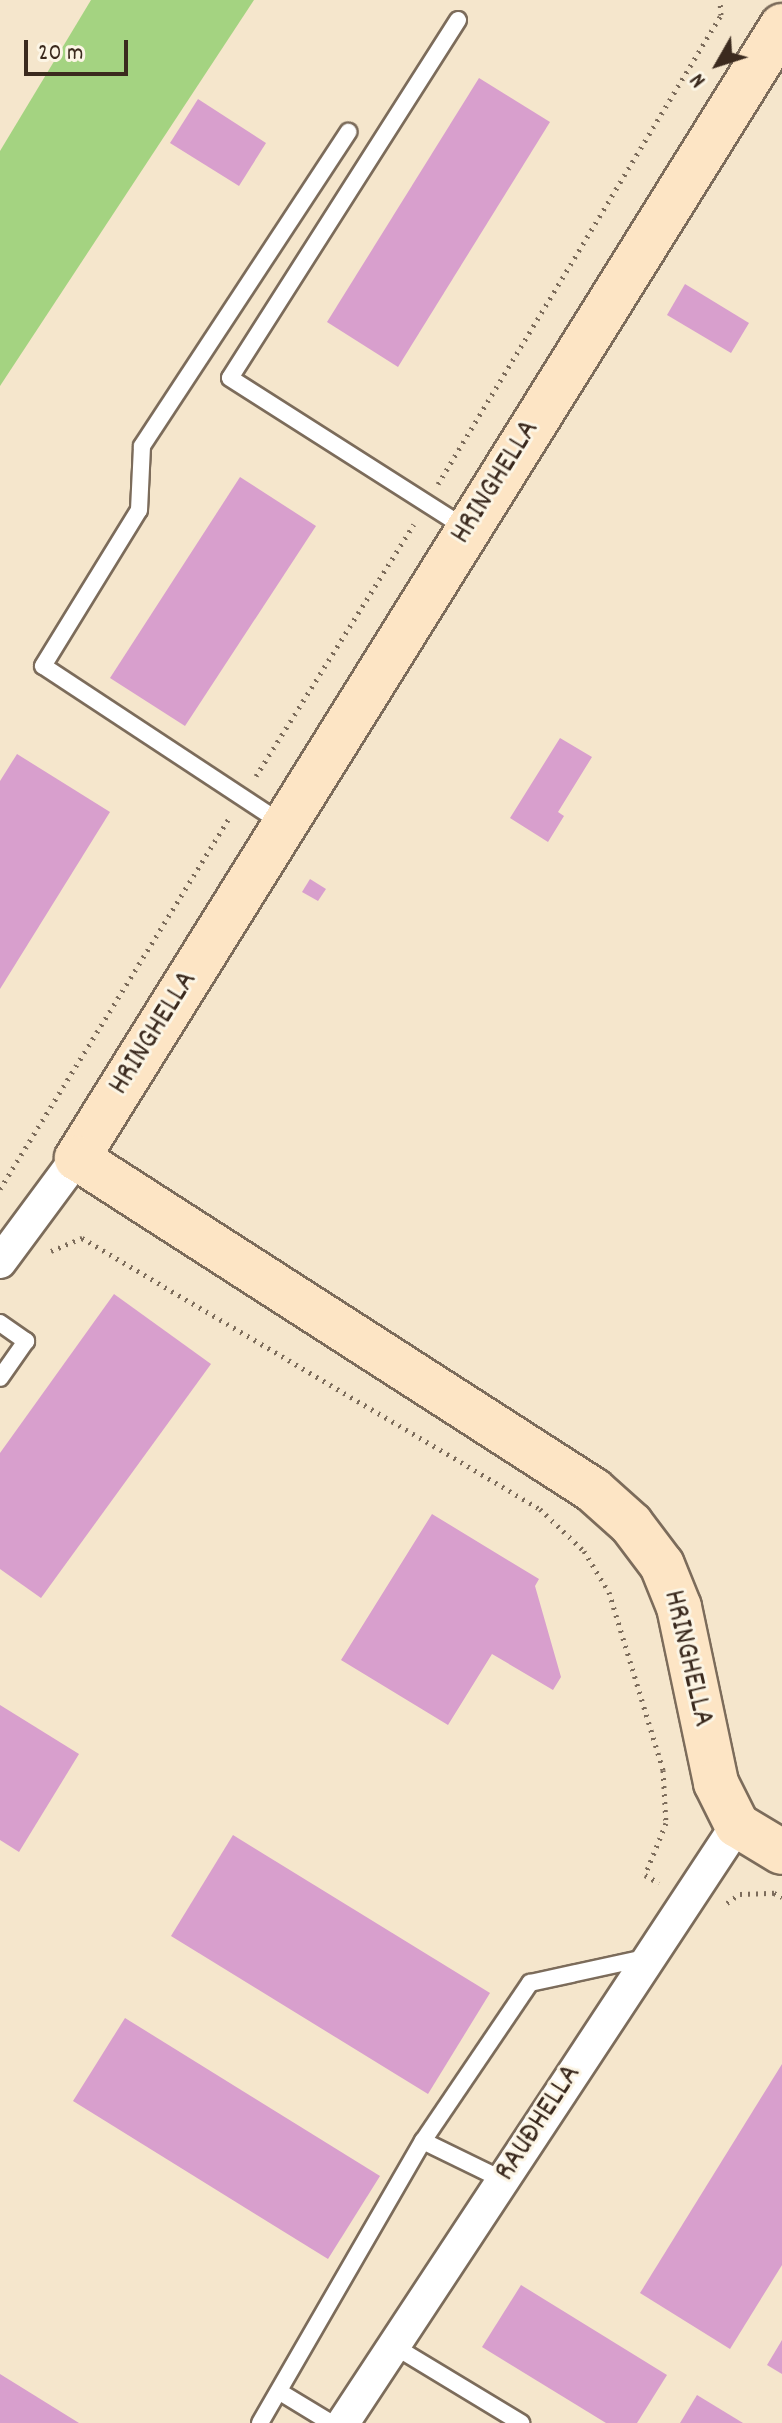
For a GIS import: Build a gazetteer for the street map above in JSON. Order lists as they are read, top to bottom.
{
  "streets": {
    "street": ["HRINGHELLA", "RAUÐHELLA"]
  },
  "crossings": [
    ["HRINGHELLA", "RAUÐHELLA"]
  ],
  "scale_bar": "20 m",
  "north": "bottom left"
}
